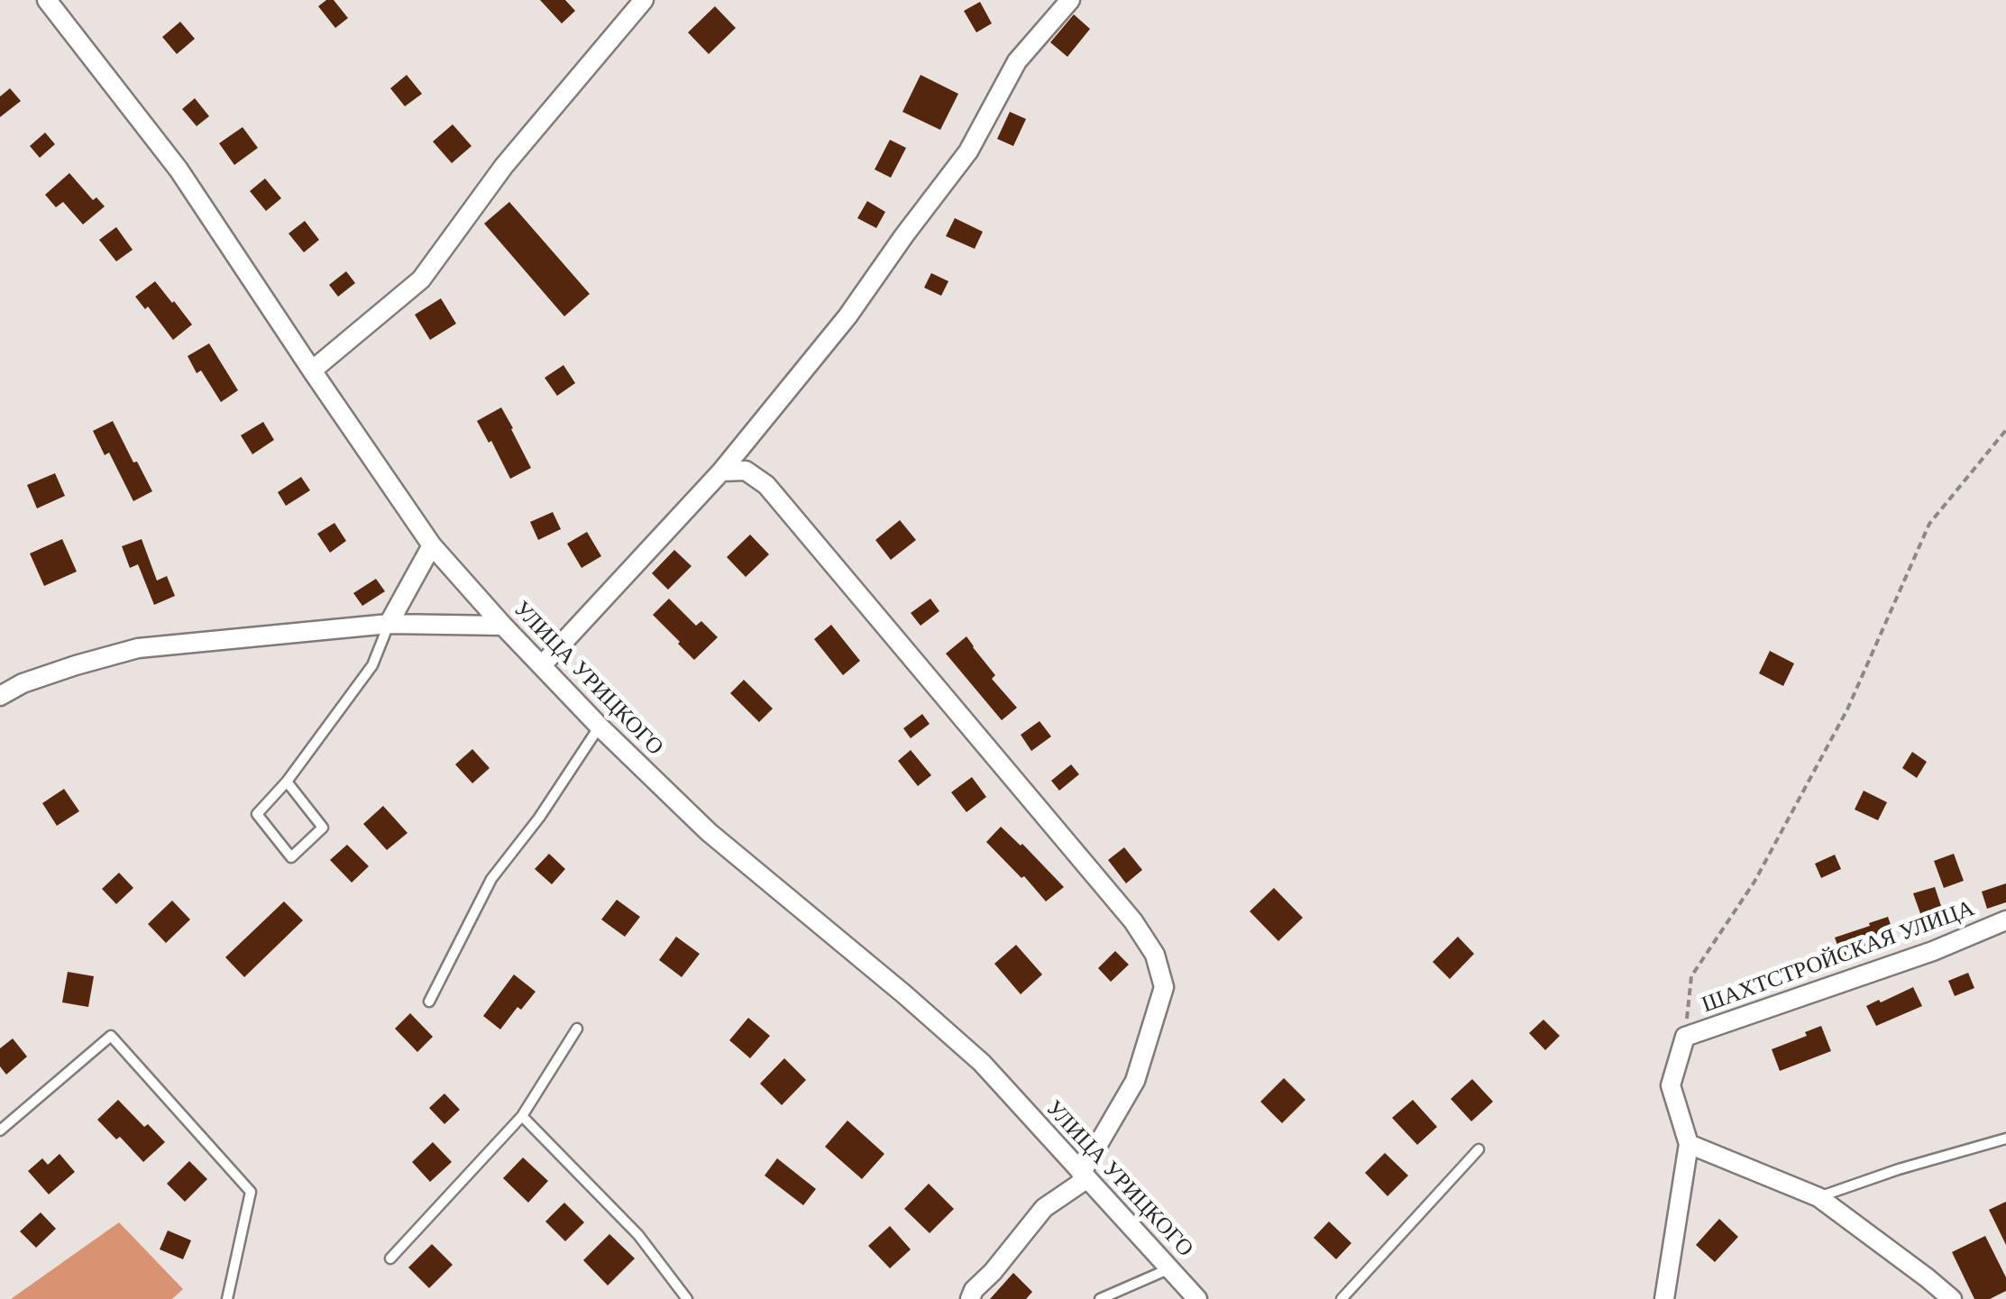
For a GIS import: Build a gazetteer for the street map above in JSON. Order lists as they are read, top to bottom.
{
  "streets": {
    "street": ["УЛИЦА УРИЦКОГО", "ШАХТСТРОЙСКАЯ УЛИЦА"]
  }
}
